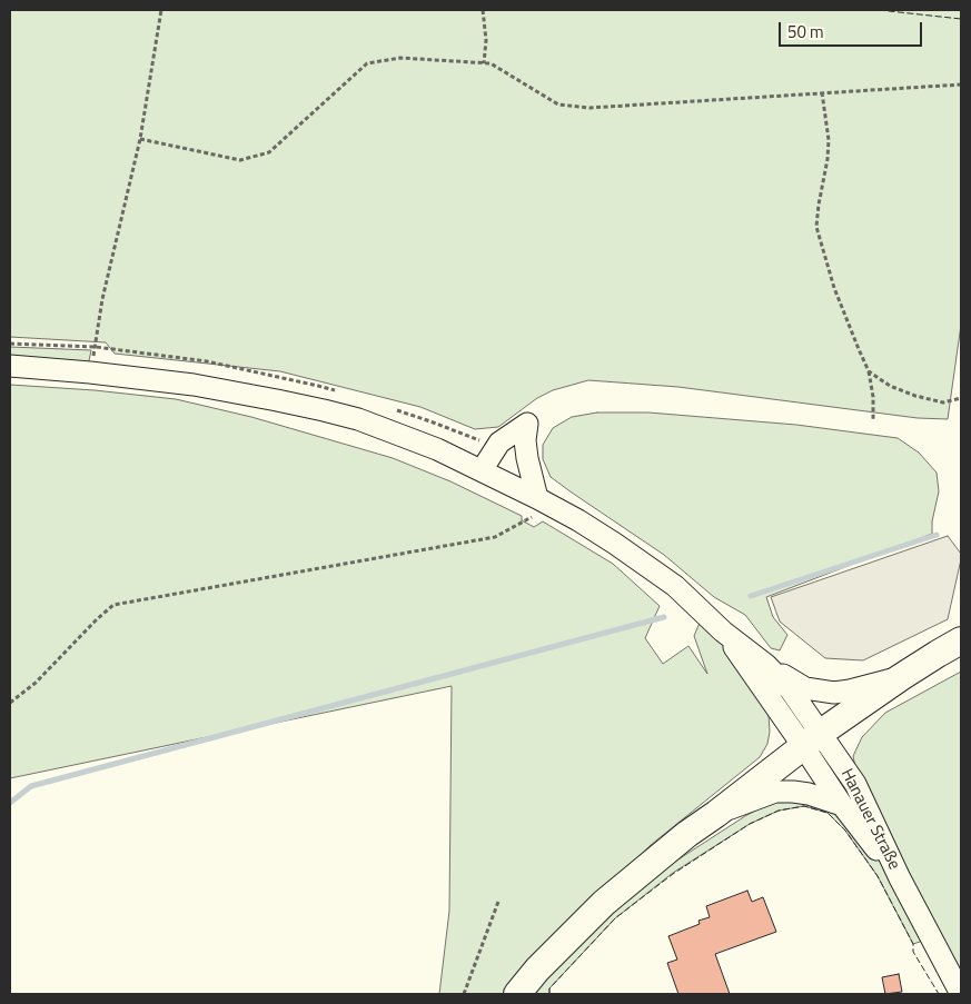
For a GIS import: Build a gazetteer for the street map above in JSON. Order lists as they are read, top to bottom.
{
  "streets": {
    "street": ["Hanauer Straße"]
  },
  "scale_bar": "50 m"
}
